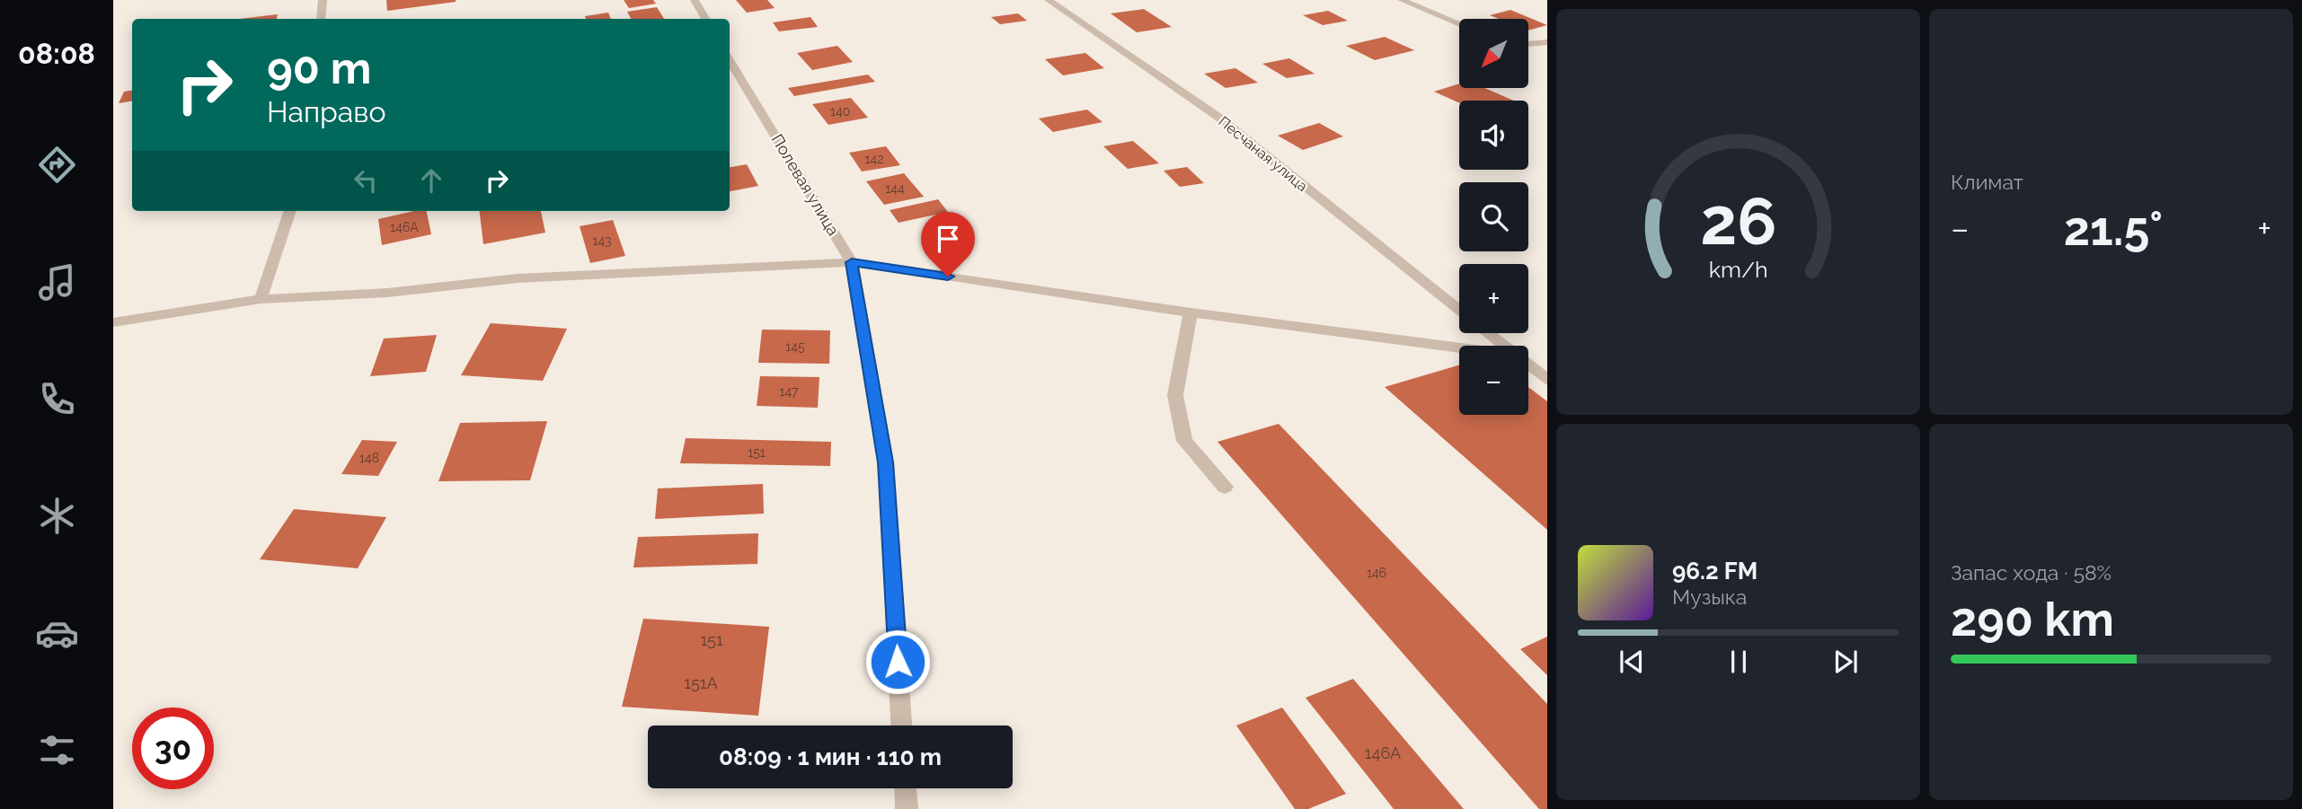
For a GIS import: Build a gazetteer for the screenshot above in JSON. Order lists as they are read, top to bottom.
{
  "streets": {
    "street": ["Песчаная улица", "Полевая улица"]
  },
  "house_numbers": [
    "140",
    "142",
    "144",
    "146А",
    "143",
    "145",
    "147",
    "151",
    "148",
    "146",
    "151",
    "151А",
    "146А"
  ],
  "north": "bottom left",
  "page": {
    "tabs": "08:08",
    "tile": [
      "Климат",
      ["Запас хода · 58%", "290 km"]
    ],
    "map_buttons": ["+", "−"],
    "turn": ["90 m", "Направо"],
    "heat": ["−", "21.5°", "+"],
    "song": ["96.2 FM", "Музыка"],
    "limit": "30",
    "trip": "08:09 · 1 мин · 110 m",
    "gauge": ["26", "km/h"]
  }
}
